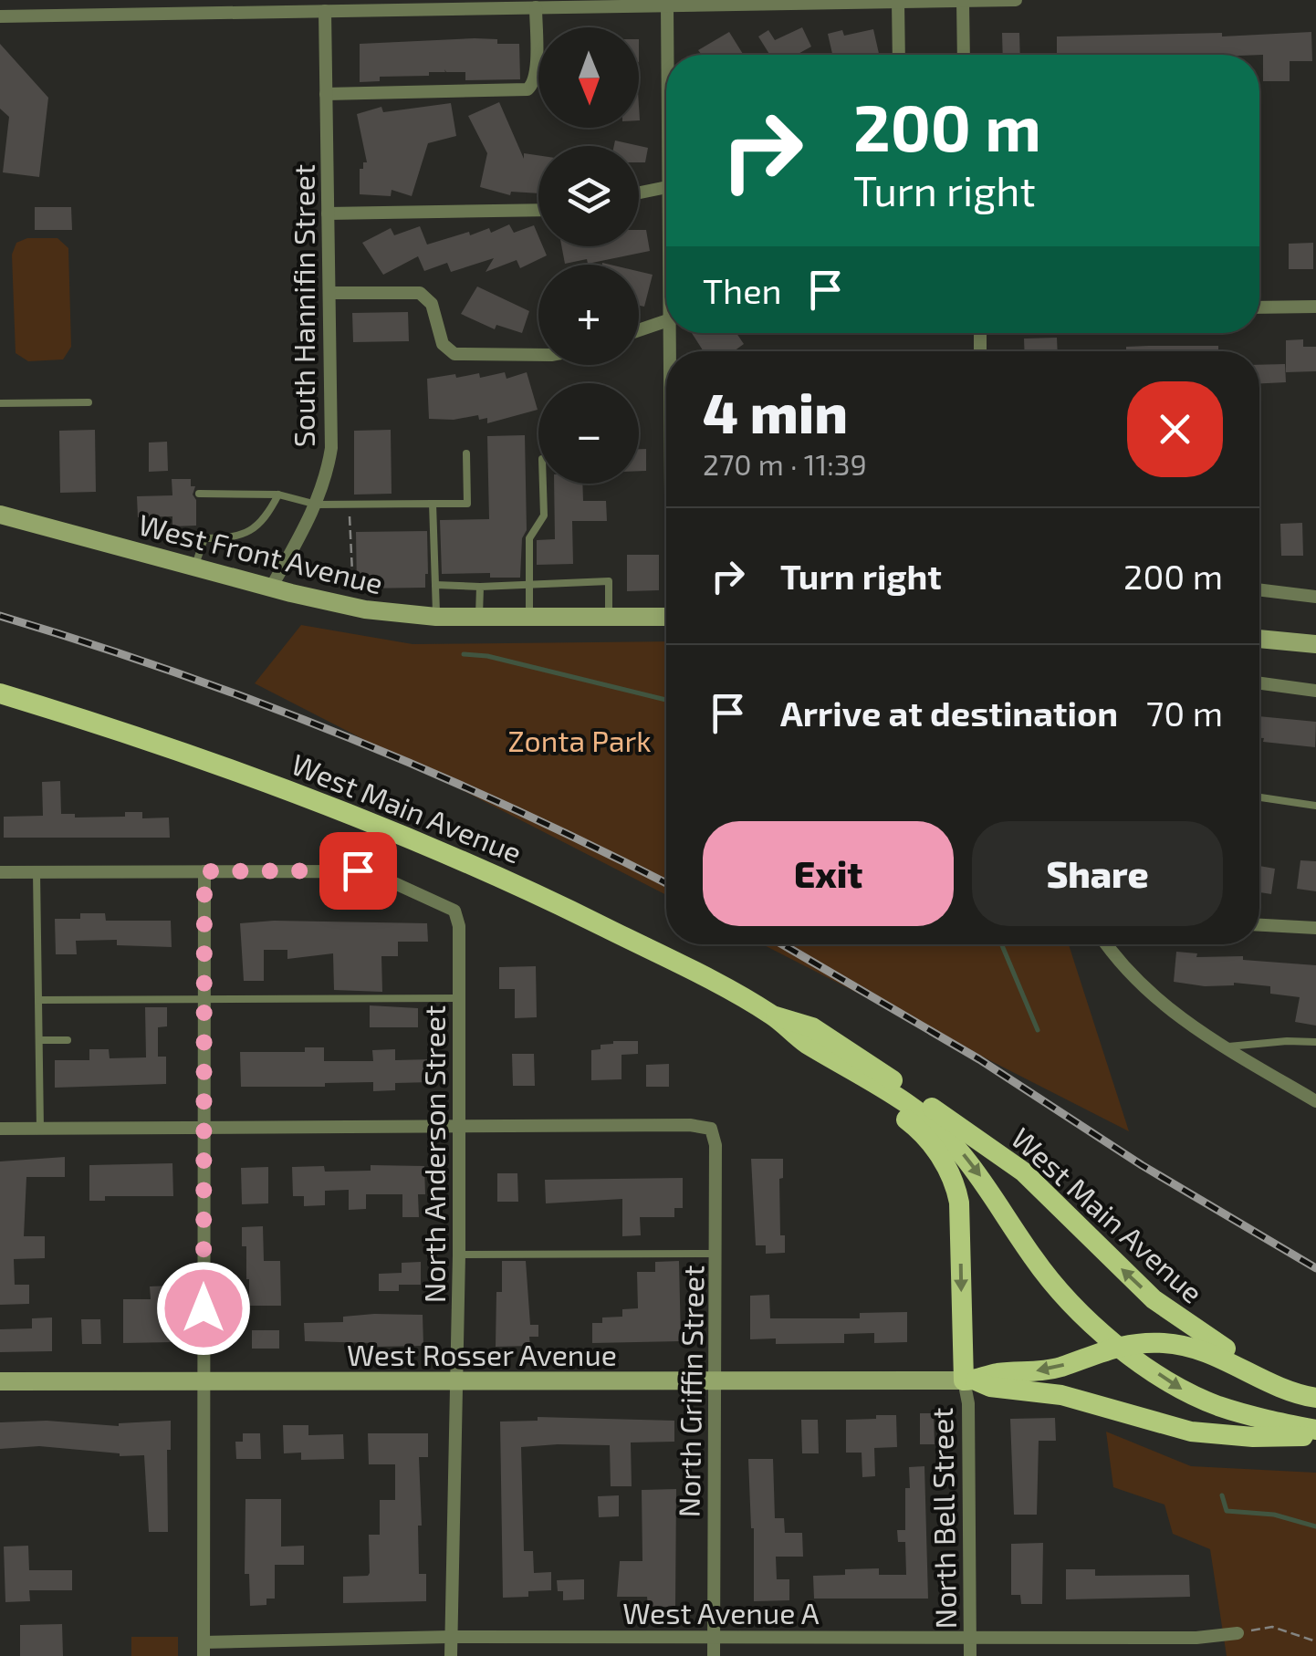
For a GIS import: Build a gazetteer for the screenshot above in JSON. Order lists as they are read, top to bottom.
{
  "streets": {
    "main road": ["West Main Avenue"],
    "street": [
      "South Hannifin Street",
      "West Front Avenue",
      "North Anderson Street",
      "West Rosser Avenue",
      "North Griffin Street",
      "North Bell Street",
      "West Avenue A"
    ]
  },
  "crossings": [
    ["South Hannifin Street", "West Front Avenue"],
    ["North Anderson Street", "West Rosser Avenue"],
    ["North Anderson Street", "North Griffin Street"],
    ["North Anderson Street", "West Avenue A"],
    ["West Rosser Avenue", "North Griffin Street"],
    ["West Rosser Avenue", "North Bell Street"],
    ["North Griffin Street", "West Avenue A"],
    ["North Bell Street", "West Avenue A"]
  ],
  "parks": ["Zonta Park"],
  "north": "bottom",
  "page": {
    "map_buttons": ["+", "−"],
    "turn": ["200 m", "Turn right"],
    "then": "Then",
    "heading": ["4 min", "270 m · 11:39"],
    "list": [
      {
        "name": "Turn right",
        "value": "200 m"
      },
      {
        "name": "Arrive at destination",
        "value": "70 m"
      }
    ],
    "buttons": ["Exit", "Share"]
  }
}
